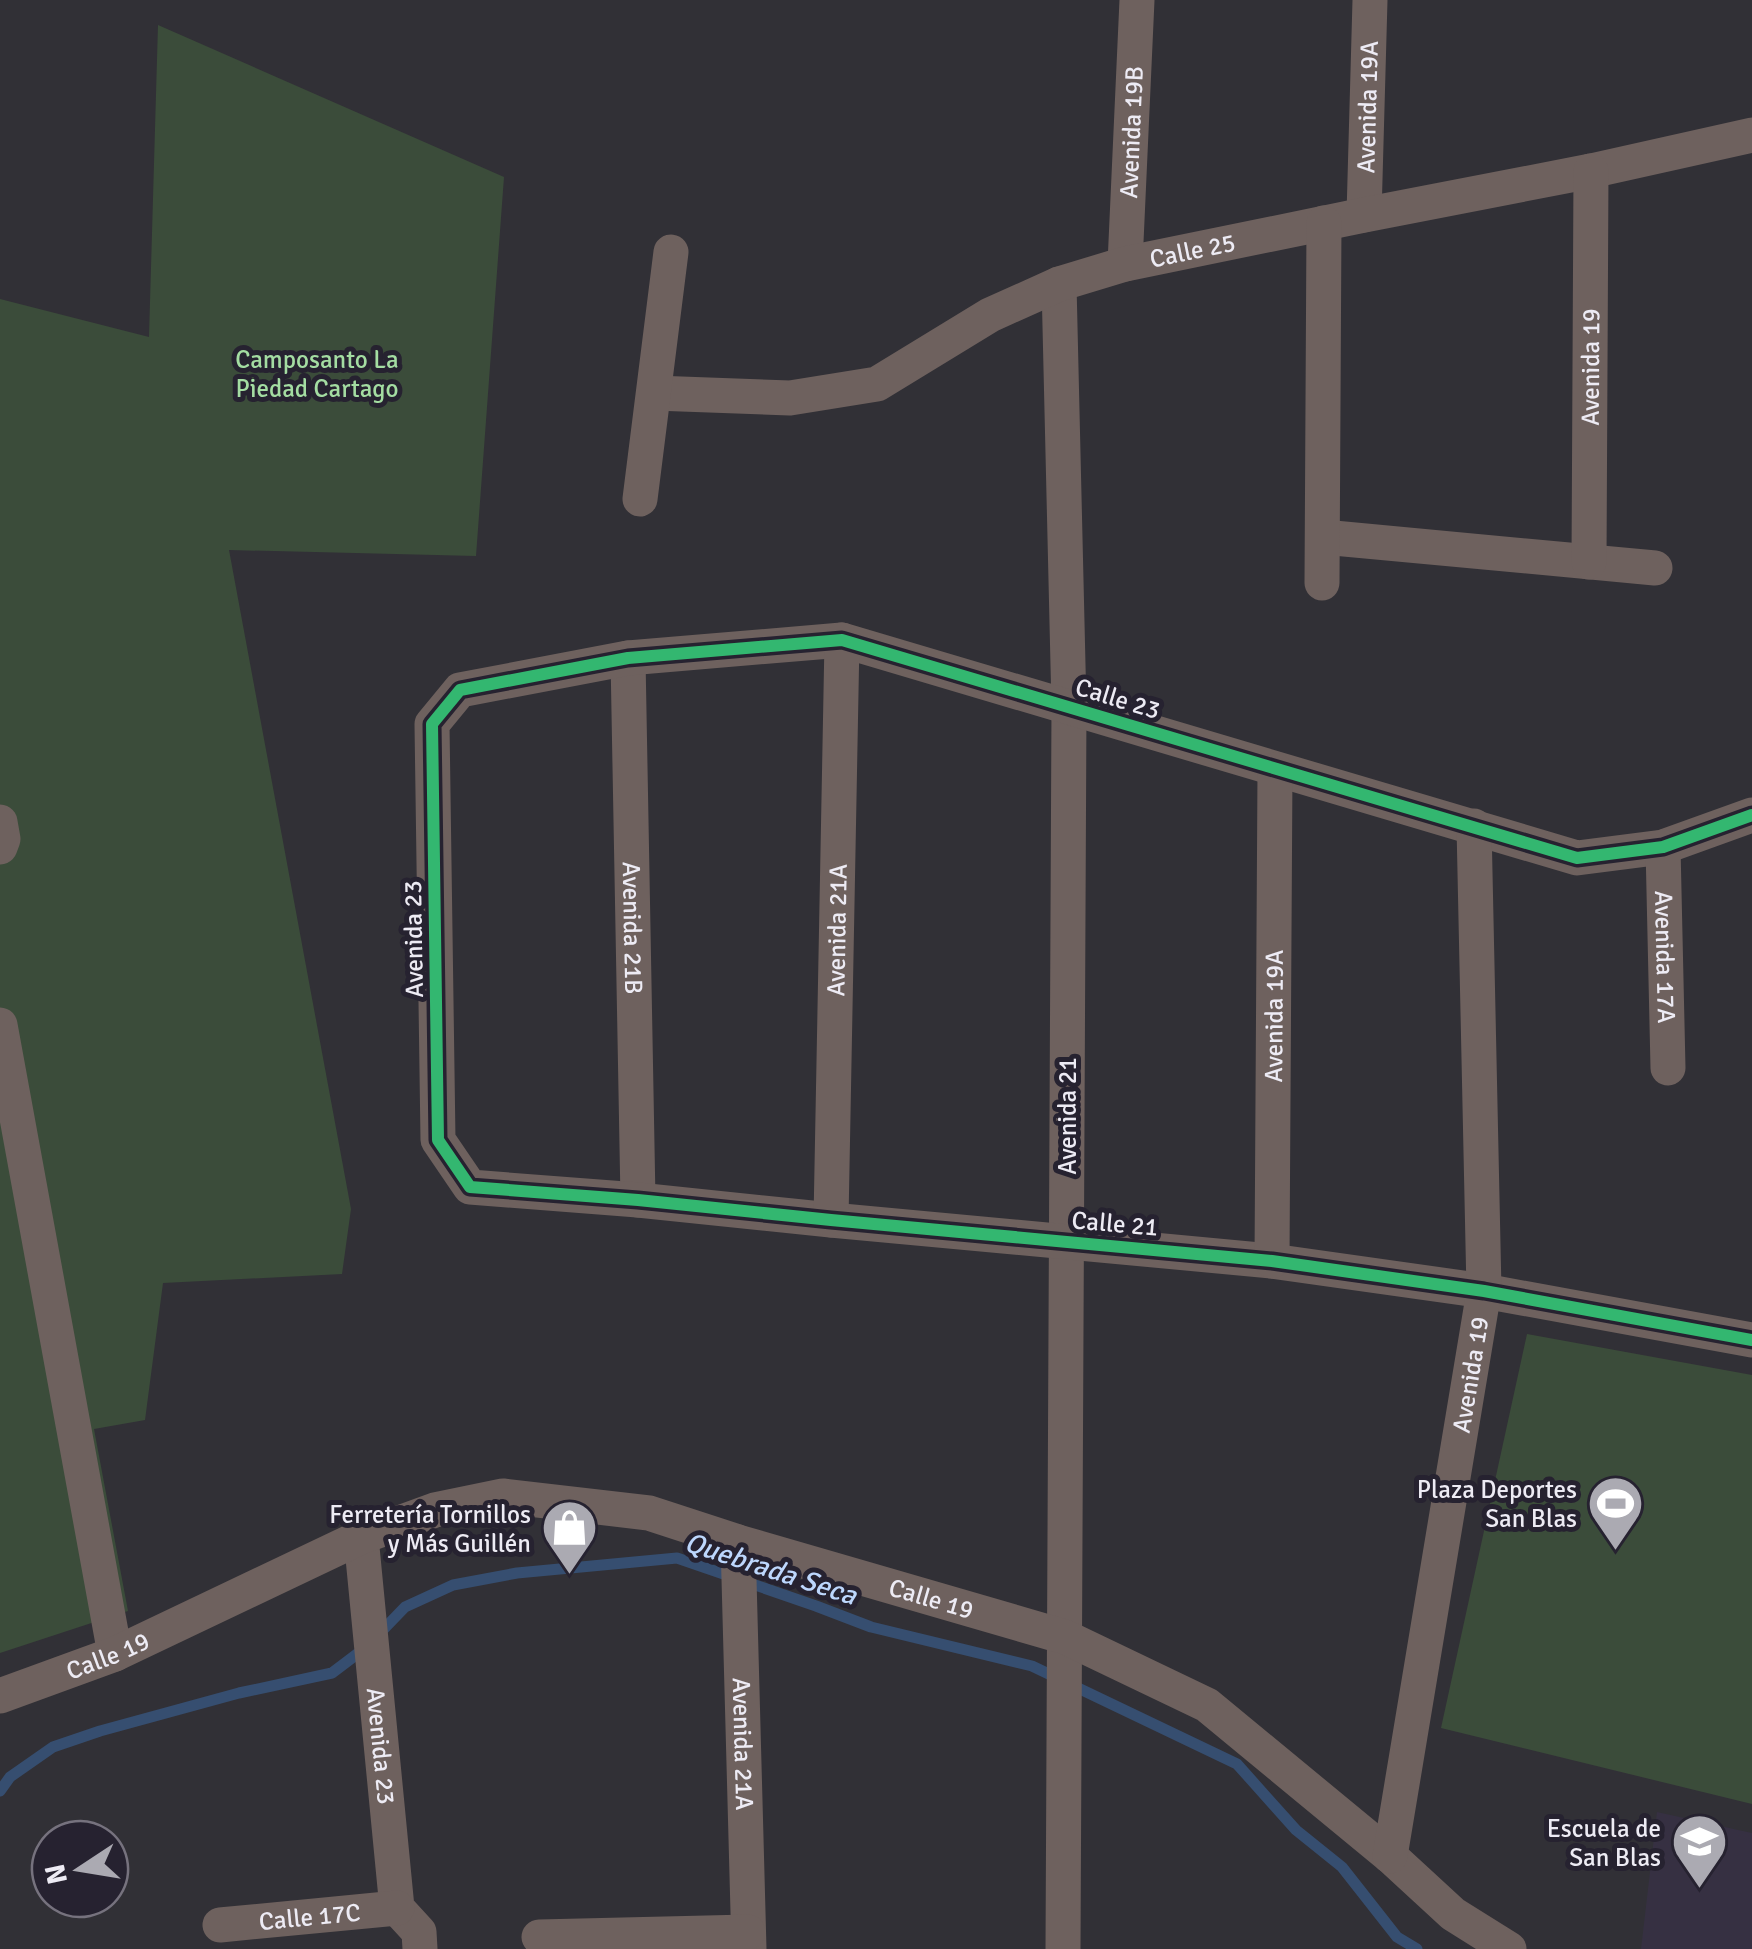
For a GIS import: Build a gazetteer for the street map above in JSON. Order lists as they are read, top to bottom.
{
  "streets": {
    "street": [
      "Avenida 19A",
      "Avenida 19B",
      "Calle 25",
      "Avenida 19",
      "Calle 23",
      "Avenida 21B",
      "Avenida 21A",
      "Avenida 23",
      "Avenida 17A",
      "Avenida 21",
      "Calle 21",
      "Calle 19",
      "Calle 17C"
    ]
  },
  "crossings": [
    ["Avenida 19A", "Calle 25"],
    ["Avenida 19A", "Calle 23"],
    ["Avenida 19A", "Calle 21"],
    ["Avenida 19B", "Calle 25"],
    ["Calle 25", "Avenida 19"],
    ["Calle 25", "Avenida 21"],
    ["Avenida 19", "Calle 23"],
    ["Avenida 19", "Calle 21"],
    ["Avenida 19", "Calle 19"],
    ["Calle 23", "Avenida 21B"],
    ["Calle 23", "Avenida 21A"],
    ["Calle 23", "Avenida 23"],
    ["Calle 23", "Avenida 17A"],
    ["Calle 23", "Avenida 21"],
    ["Avenida 21B", "Calle 21"],
    ["Avenida 21A", "Calle 21"],
    ["Avenida 21A", "Calle 19"],
    ["Avenida 23", "Calle 21"],
    ["Avenida 23", "Calle 19"],
    ["Avenida 23", "Calle 17C"],
    ["Avenida 21", "Calle 21"],
    ["Avenida 21", "Calle 19"]
  ],
  "water": ["Quebrada Seca"],
  "parks": ["Camposanto La Piedad Cartago"],
  "places": {
    "sports": ["Plaza Deportes San Blas"],
    "shop": ["Ferretería Tornillos y Más Guillén"],
    "school or university": ["Escuela de San Blas"]
  },
  "north": "left"
}
